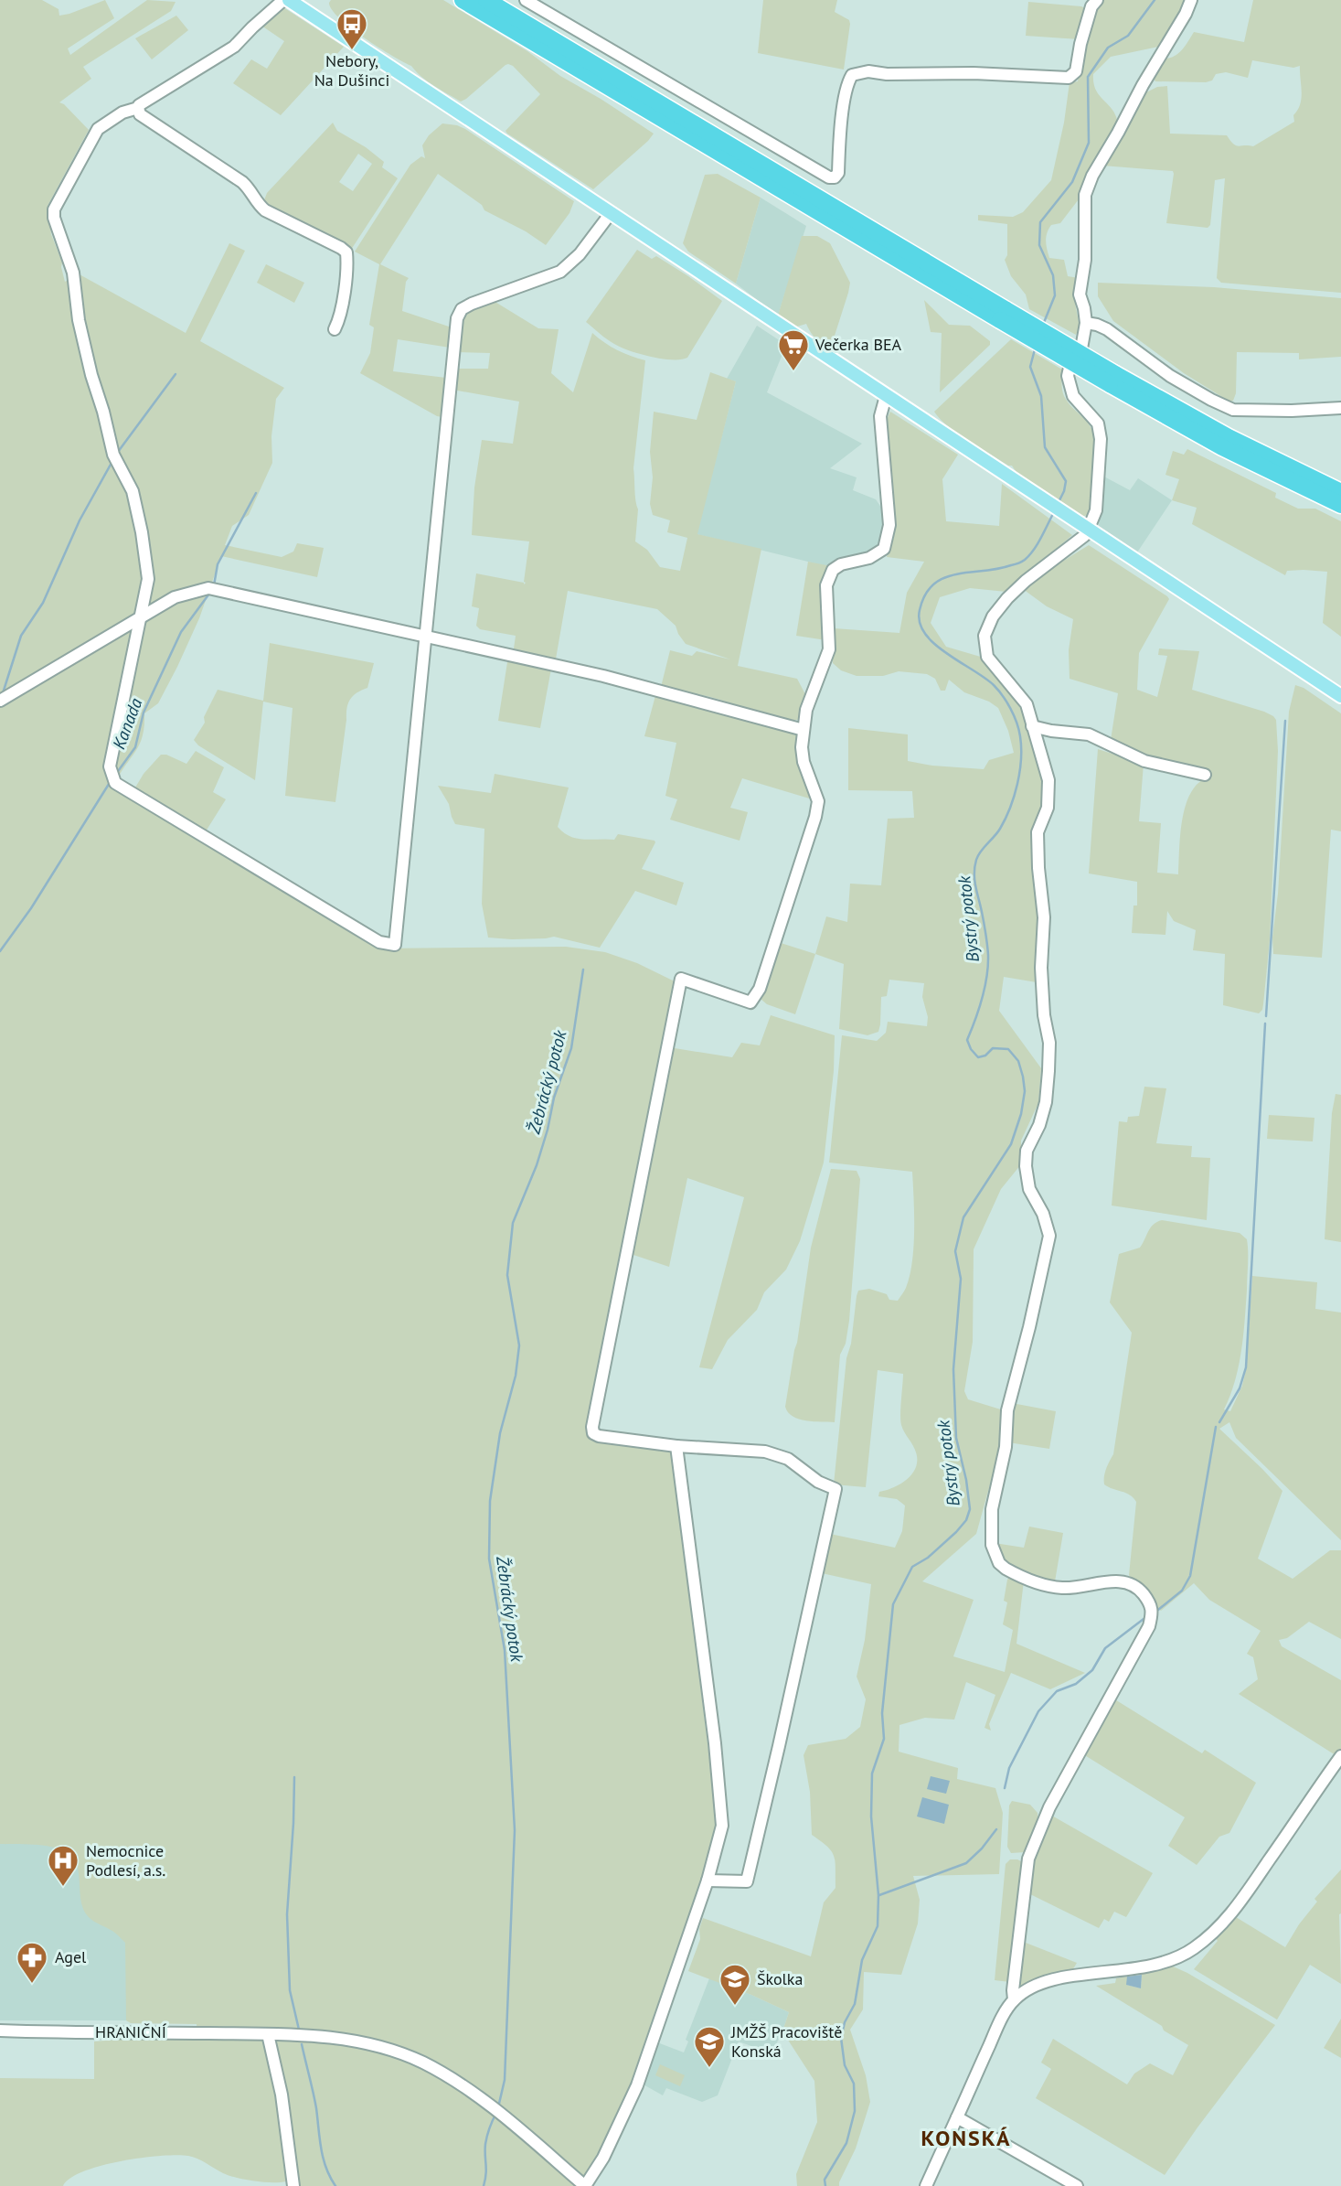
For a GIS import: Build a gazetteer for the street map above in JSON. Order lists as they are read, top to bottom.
{
  "streets": {
    "street": ["HRANIČNÍ"]
  },
  "districts": ["KONSKÁ"],
  "water": ["Kanada", "Bystrý potok", "Žebrácký potok"],
  "places": {
    "bus stop": ["Nebory, Na Dušinci"],
    "supermarket": ["Večerka BEA"],
    "hospital": ["Nemocnice Podlesí, a.s."],
    "pharmacy": ["Agel"],
    "school or university": ["Školka", "JMŽŠ Pracoviště Konská"]
  }
}
